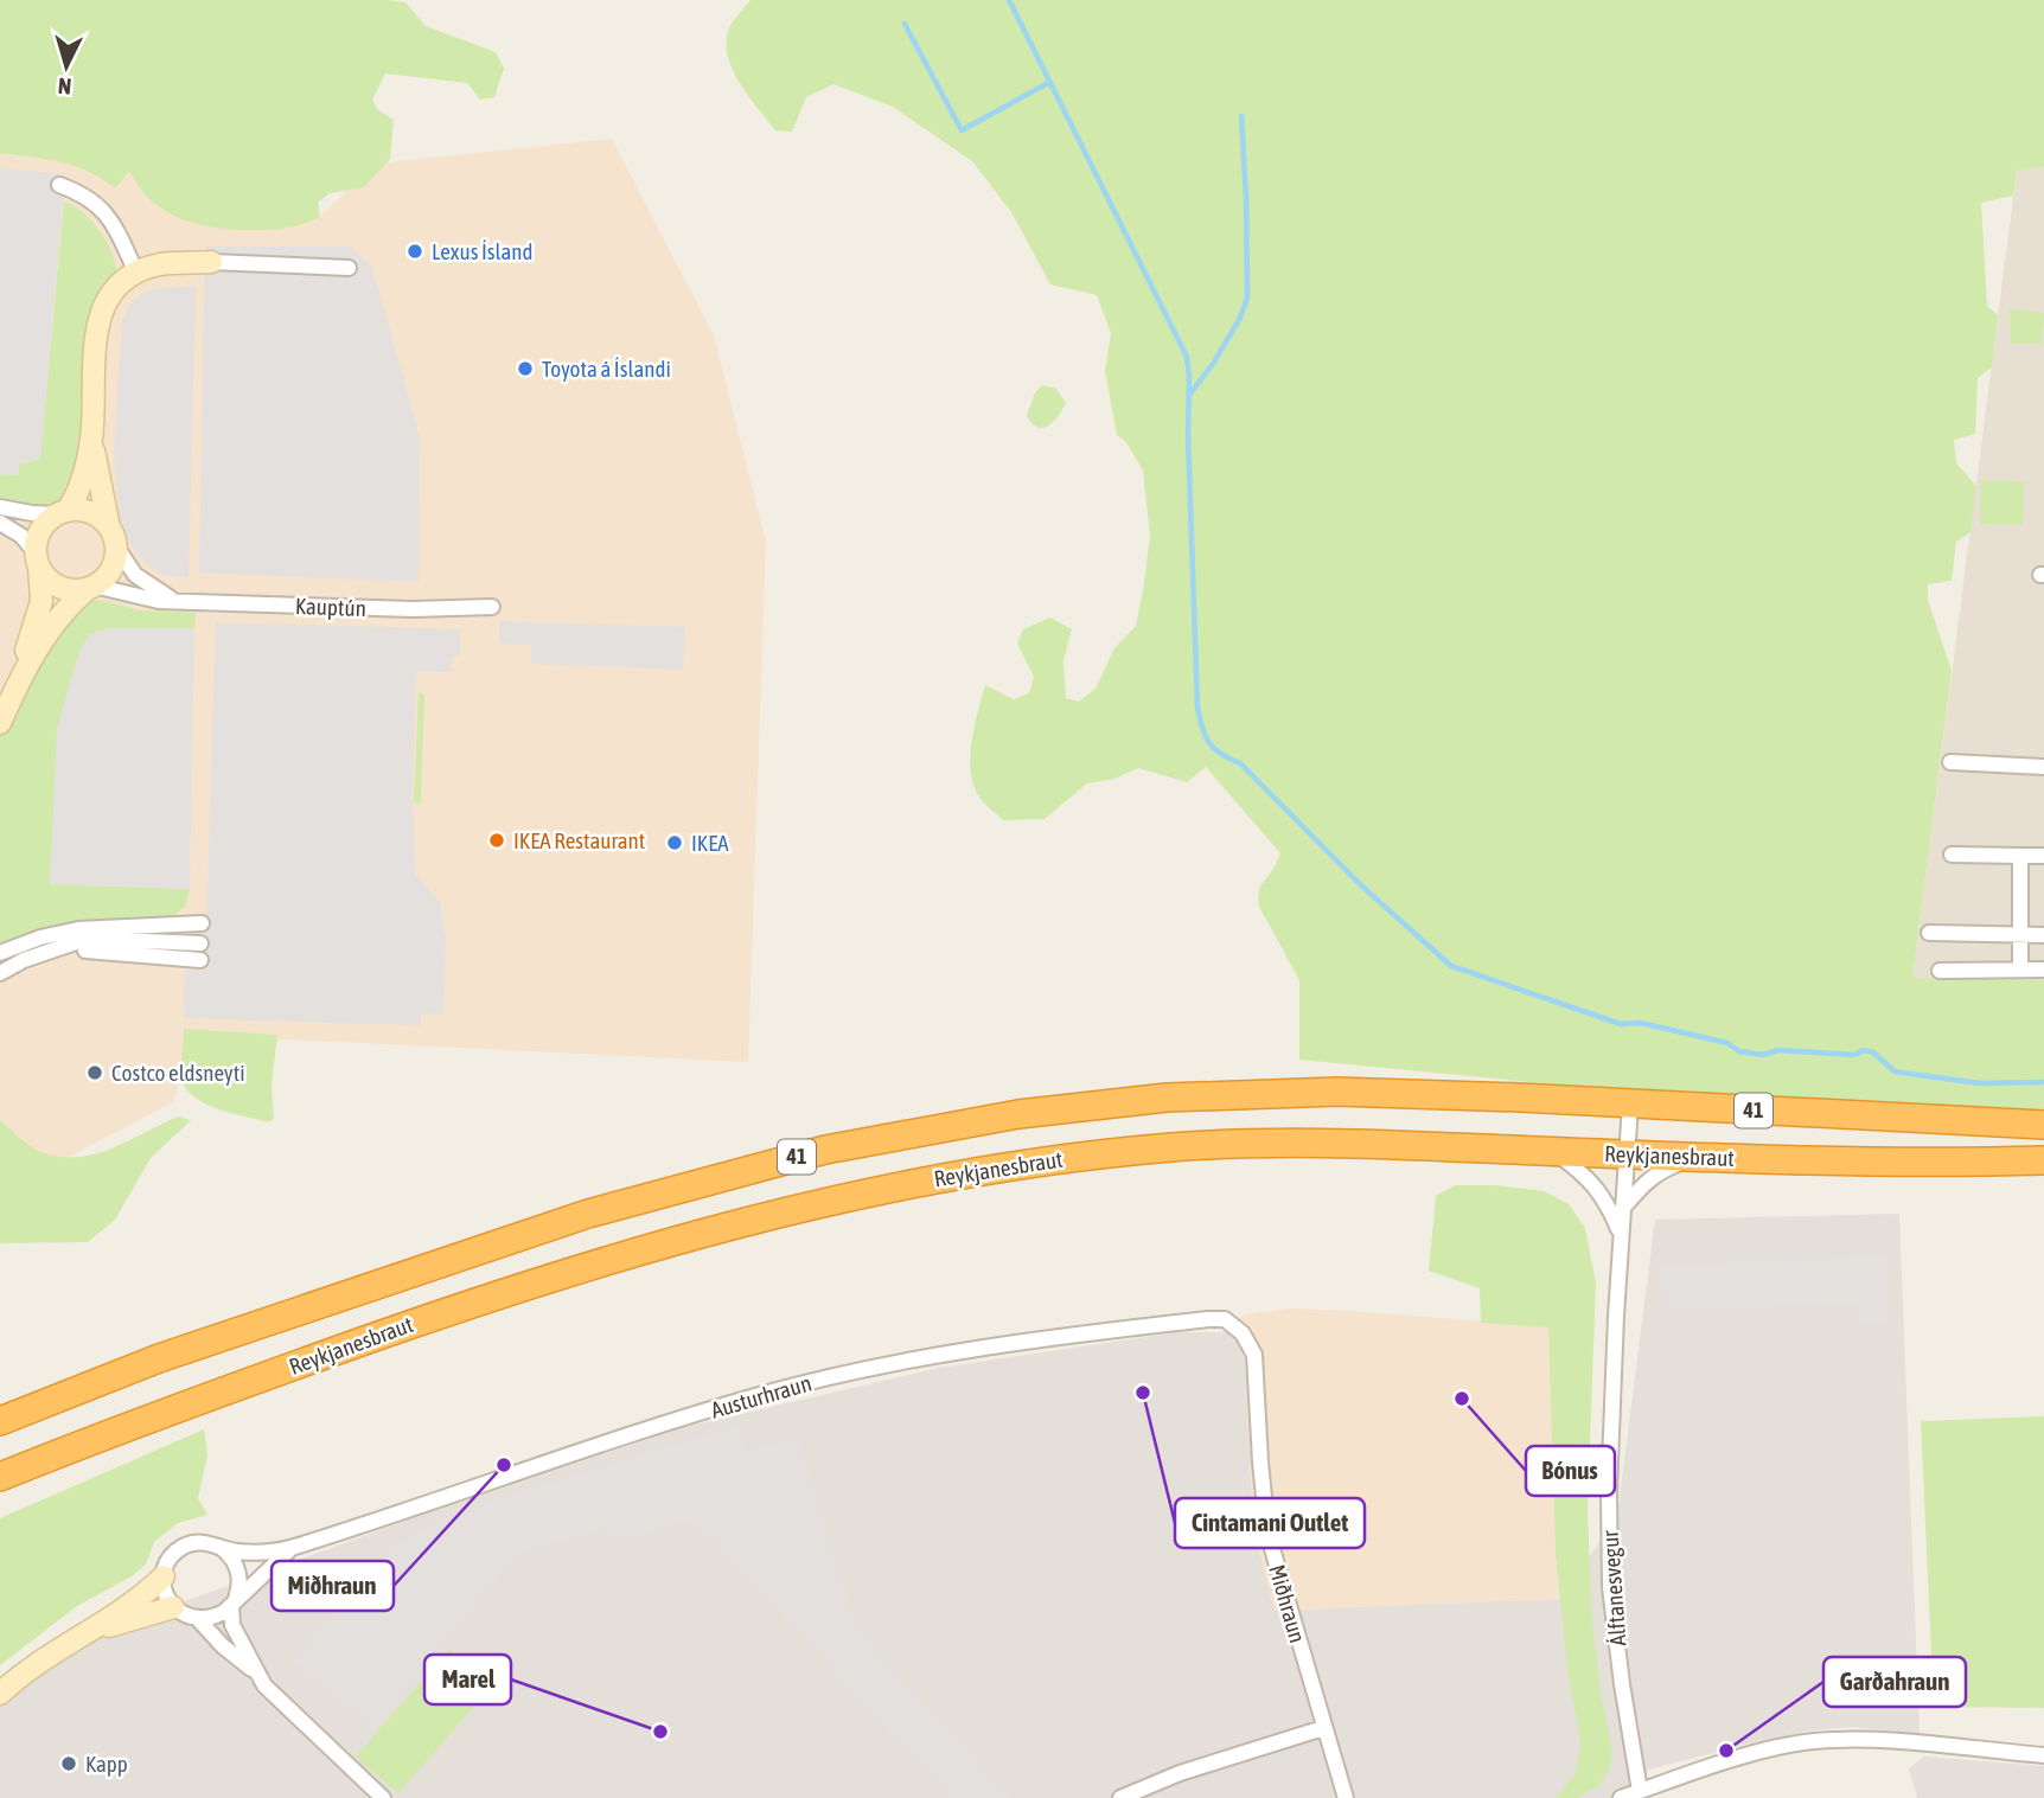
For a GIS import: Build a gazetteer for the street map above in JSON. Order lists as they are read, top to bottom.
{
  "streets": {
    "highway": ["41", "Reykjanesbraut"],
    "street": [
      "Kauptún",
      "Austurhraun",
      "Álftanesvegur",
      "Miðhraun"
    ]
  },
  "crossings": [
    ["41", "Álftanesvegur"],
    ["Reykjanesbraut", "Álftanesvegur"],
    ["Austurhraun", "Miðhraun"]
  ],
  "places": [
    "Lexus Ísland",
    "Toyota á Íslandi",
    "IKEA Restaurant",
    "IKEA",
    "Costco eldsneyti",
    "Cintamani Outlet",
    "Bónus",
    "Miðhraun",
    "Marel",
    "Garðahraun",
    "Kapp"
  ],
  "north": "bottom"
}
